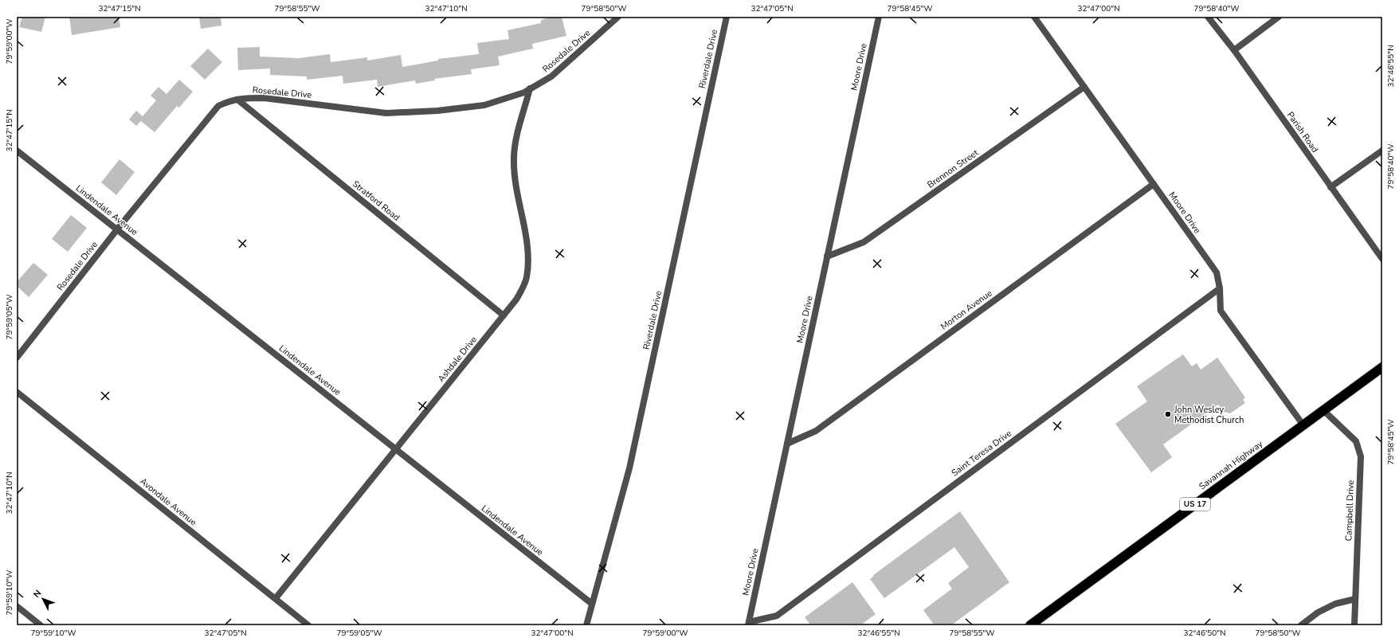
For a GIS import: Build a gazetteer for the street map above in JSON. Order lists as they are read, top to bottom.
{
  "streets": {
    "highway": ["Savannah Highway", "US 17"],
    "street": [
      "Rosedale Drive",
      "Riverdale Drive",
      "Moore Drive",
      "Parish Road",
      "Brennon Street",
      "Stratford Road",
      "Lindendale Avenue",
      "Morton Avenue",
      "Ashdale Drive",
      "Saint Teresa Drive",
      "Avondale Avenue",
      "Campbell Drive"
    ]
  },
  "crossings": [
    ["Rosedale Drive", "Stratford Road"],
    ["Rosedale Drive", "Lindendale Avenue"],
    ["Rosedale Drive", "Ashdale Drive"],
    ["Riverdale Drive", "Lindendale Avenue"],
    ["Moore Drive", "Brennon Street"],
    ["Moore Drive", "Morton Avenue"],
    ["Moore Drive", "Saint Teresa Drive"],
    ["Moore Drive", "Savannah Highway"],
    ["Stratford Road", "Ashdale Drive"],
    ["Lindendale Avenue", "Ashdale Drive"],
    ["Ashdale Drive", "Avondale Avenue"],
    ["Savannah Highway", "Campbell Drive"]
  ],
  "places": ["John Wesley Methodist Church"],
  "north": "top left",
  "coordinates": [
    "32°47'15\"N",
    "79°58'55\"W",
    "32°47'10\"N",
    "79°58'50\"W",
    "32°47'05\"N",
    "79°58'45\"W",
    "32°47'00\"N",
    "79°58'40\"W",
    "79°59'00\"W",
    "32°46'55\"N",
    "79°59'05\"W",
    "79°59'10\"W",
    "32°46'50\"N"
  ]
}
